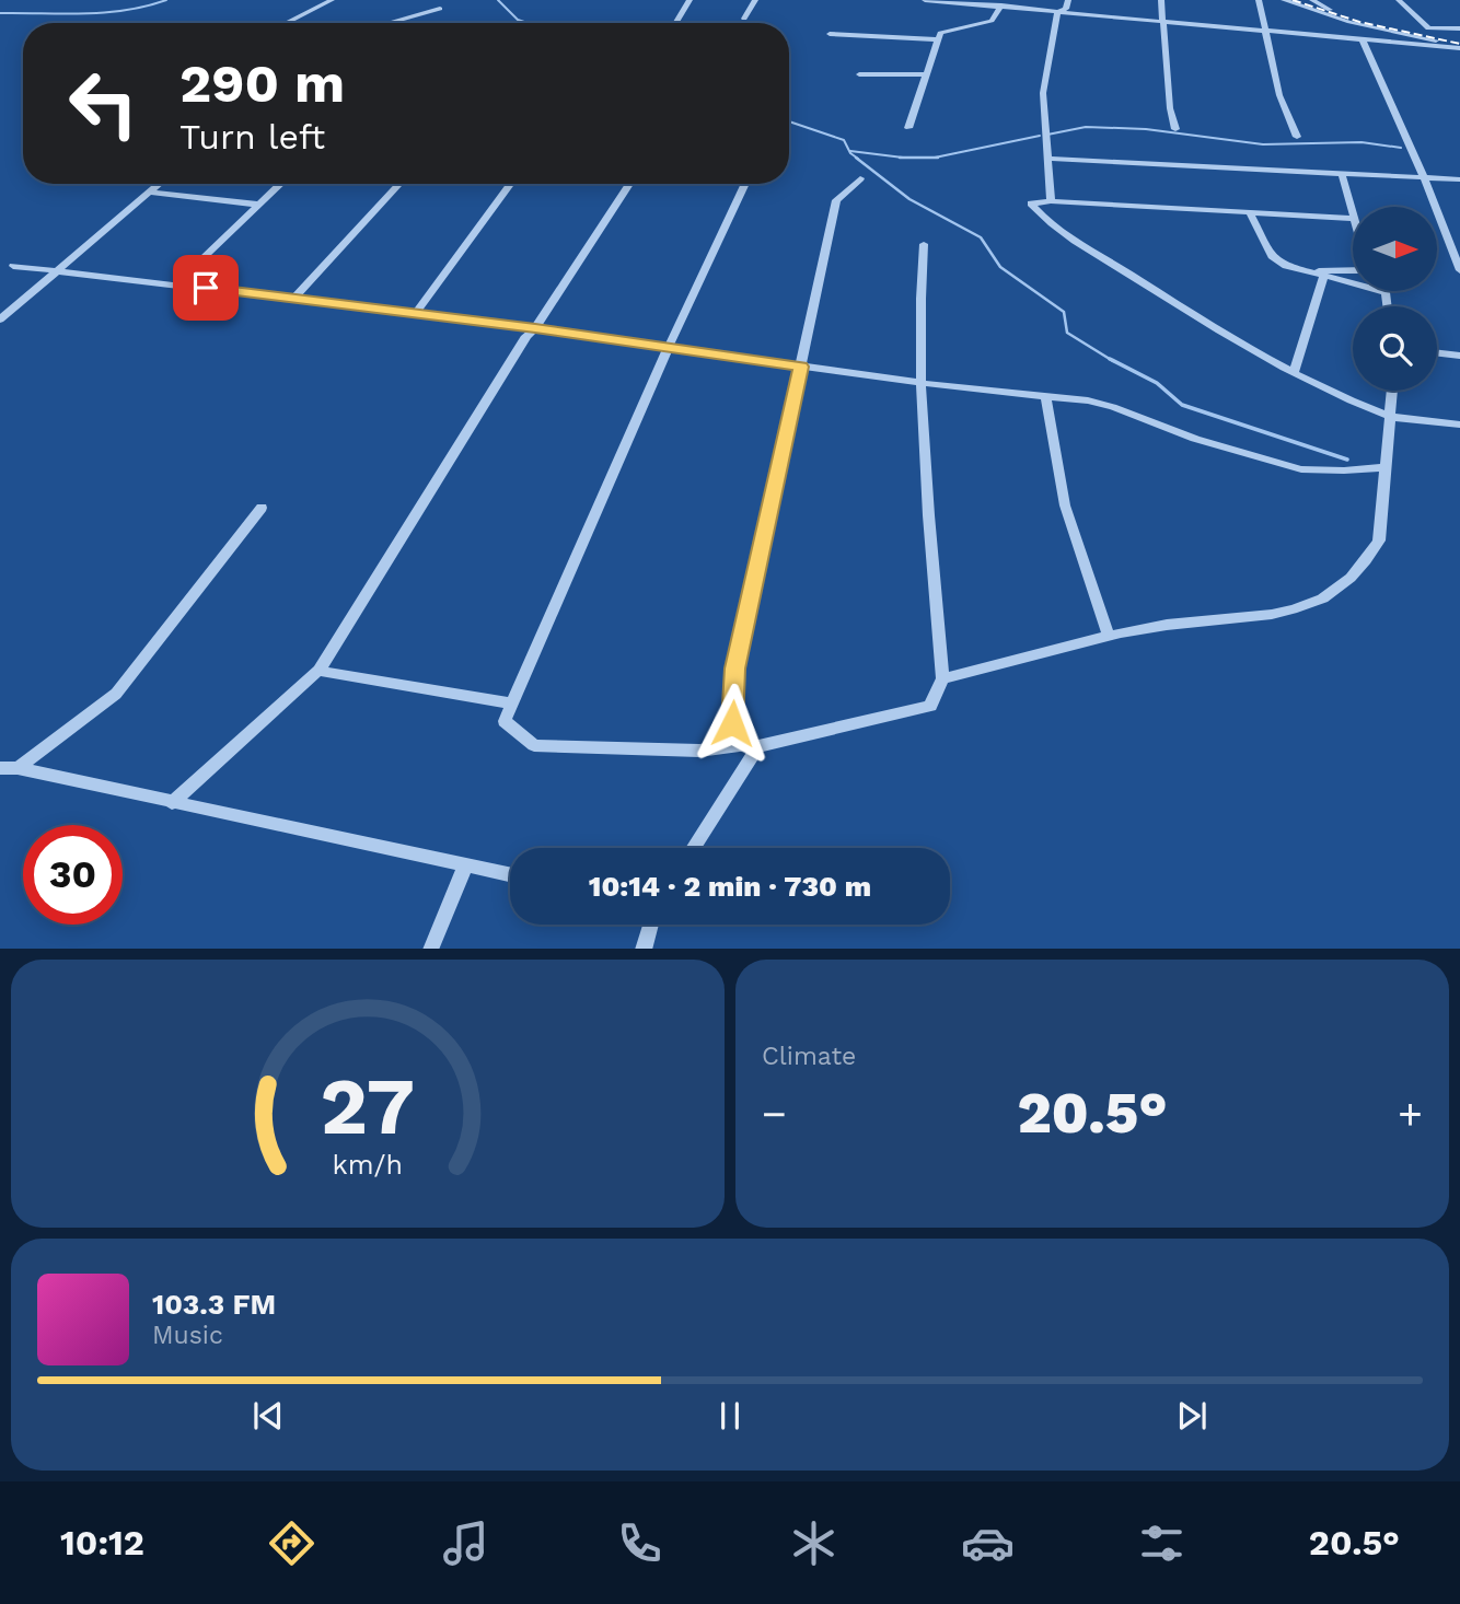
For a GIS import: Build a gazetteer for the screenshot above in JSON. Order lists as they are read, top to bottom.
{
  "north": "right",
  "page": {
    "turn": ["290 m", "Turn left"],
    "limit": "30",
    "trip": "10:14 · 2 min · 730 m",
    "tile": "Climate",
    "heat": ["−", "20.5°", "+"],
    "song": ["103.3 FM", "Music"],
    "tabs": ["10:12", "20.5°"],
    "gauge": ["27", "km/h"]
  }
}
